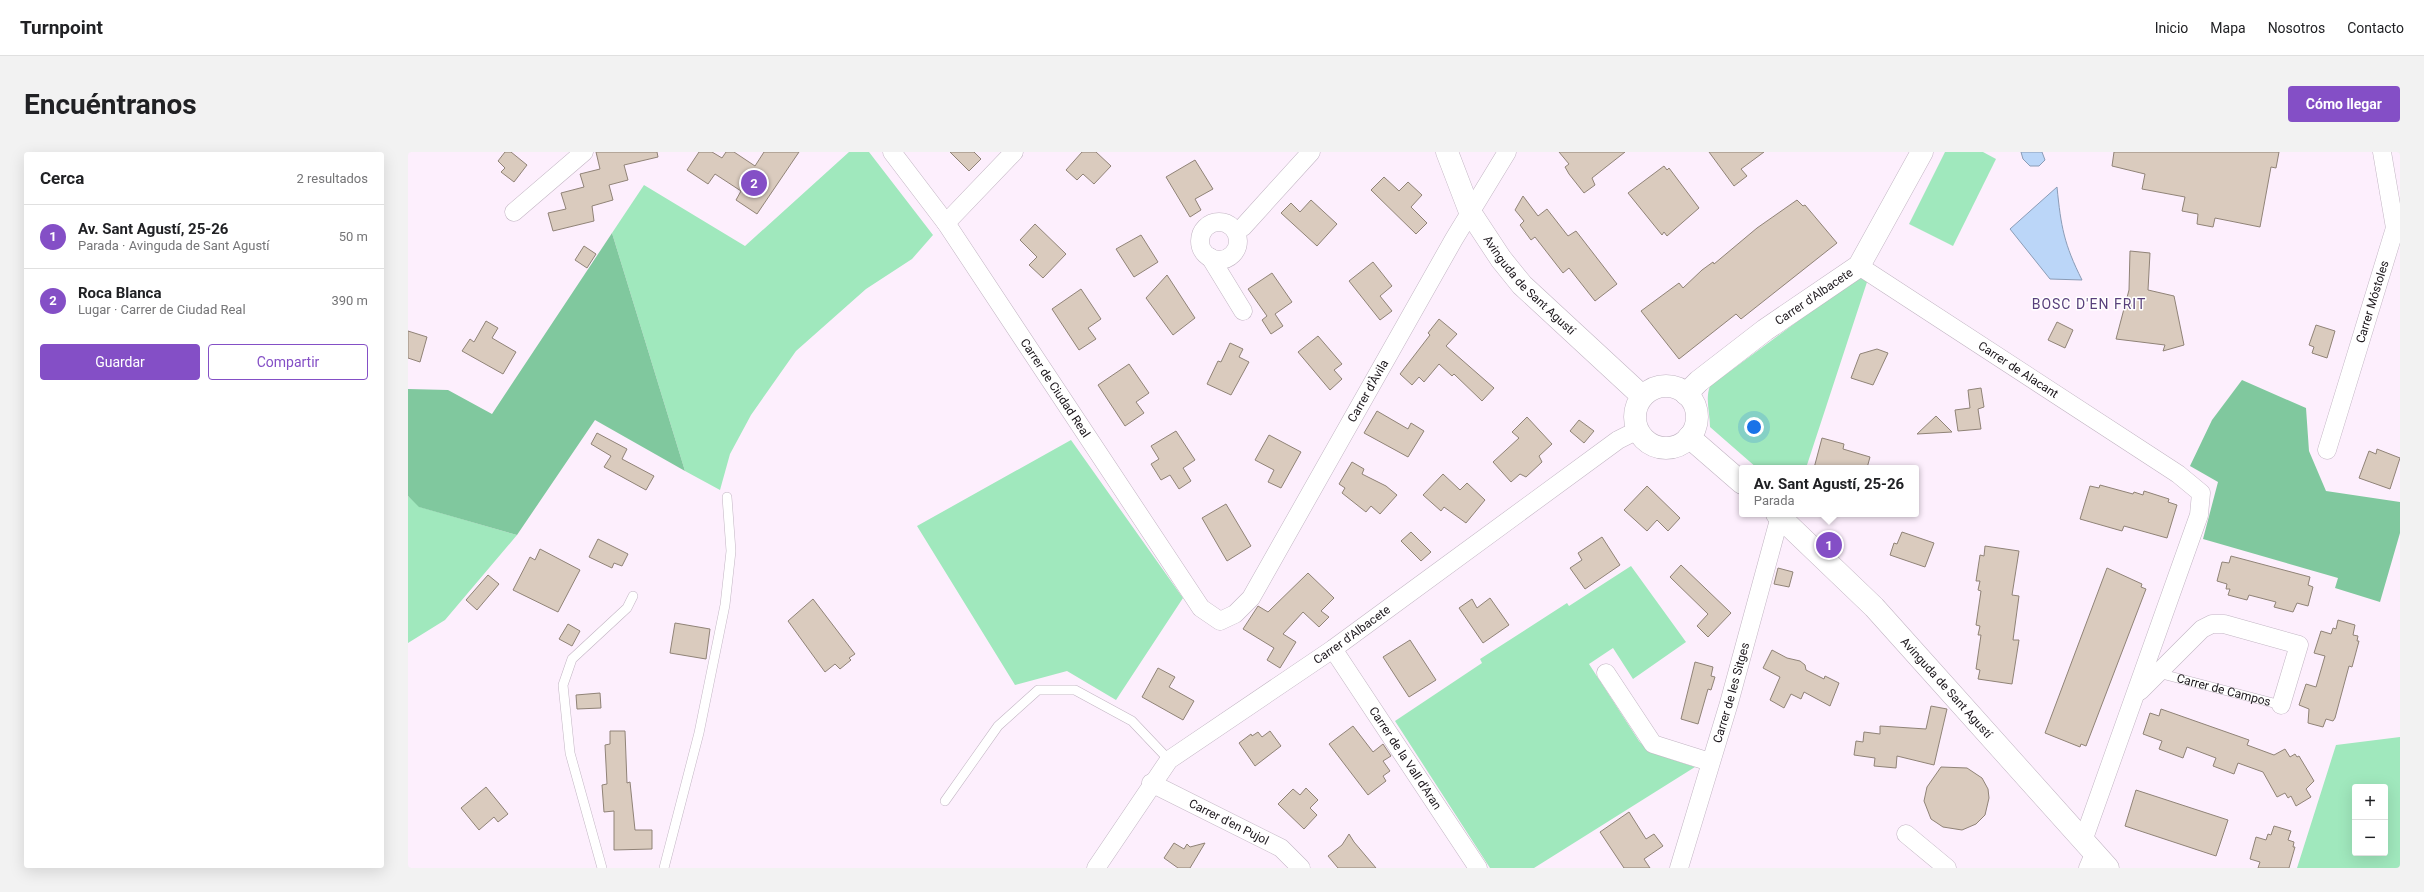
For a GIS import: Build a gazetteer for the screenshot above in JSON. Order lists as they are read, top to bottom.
{
  "streets": {
    "street": [
      "Avinguda de Sant Agustí",
      "Carrer d'Albacete",
      "Carrer Móstoles",
      "Carrer de Alacant",
      "Carrer de Ciudad Real",
      "Carrer d'Àvila",
      "Carrer de Campos",
      "Carrer de les Sitges",
      "Carrer de la Vall d'Aran",
      "Carrer d'en Pujol"
    ]
  },
  "crossings": [
    ["Avinguda de Sant Agustí", "Carrer d'Albacete"],
    ["Avinguda de Sant Agustí", "Carrer d'Àvila"],
    ["Avinguda de Sant Agustí", "Carrer de Campos"],
    ["Carrer d'Albacete", "Carrer de Alacant"],
    ["Carrer d'Albacete", "Carrer de la Vall d'Aran"],
    ["Carrer d'Albacete", "Carrer d'en Pujol"],
    ["Carrer de Alacant", "Carrer de Campos"],
    ["Carrer de Ciudad Real", "Carrer d'Àvila"]
  ],
  "districts": ["BOSC D'EN FRIT"],
  "page": {
    "header": "Turnpoint",
    "nav": [
      "Inicio",
      "Mapa",
      "Nosotros",
      "Contacto"
    ],
    "buttons": [
      "Cómo llegar",
      ["Guardar", "Compartir"]
    ],
    "title": "Encuéntranos",
    "heading": ["Cerca", "2 resultados"],
    "pins": ["2", "1"],
    "list": [
      {
        "mark": "1",
        "name": "Av. Sant Agustí, 25-26",
        "note": "Parada · Avinguda de Sant Agustí",
        "value": "50 m"
      },
      {
        "mark": "2",
        "name": "Roca Blanca",
        "note": "Lugar · Carrer de Ciudad Real",
        "value": "390 m"
      }
    ],
    "popup": ["Av. Sant Agustí, 25-26", "Parada"],
    "map_buttons": ["+", "−"]
  }
}
